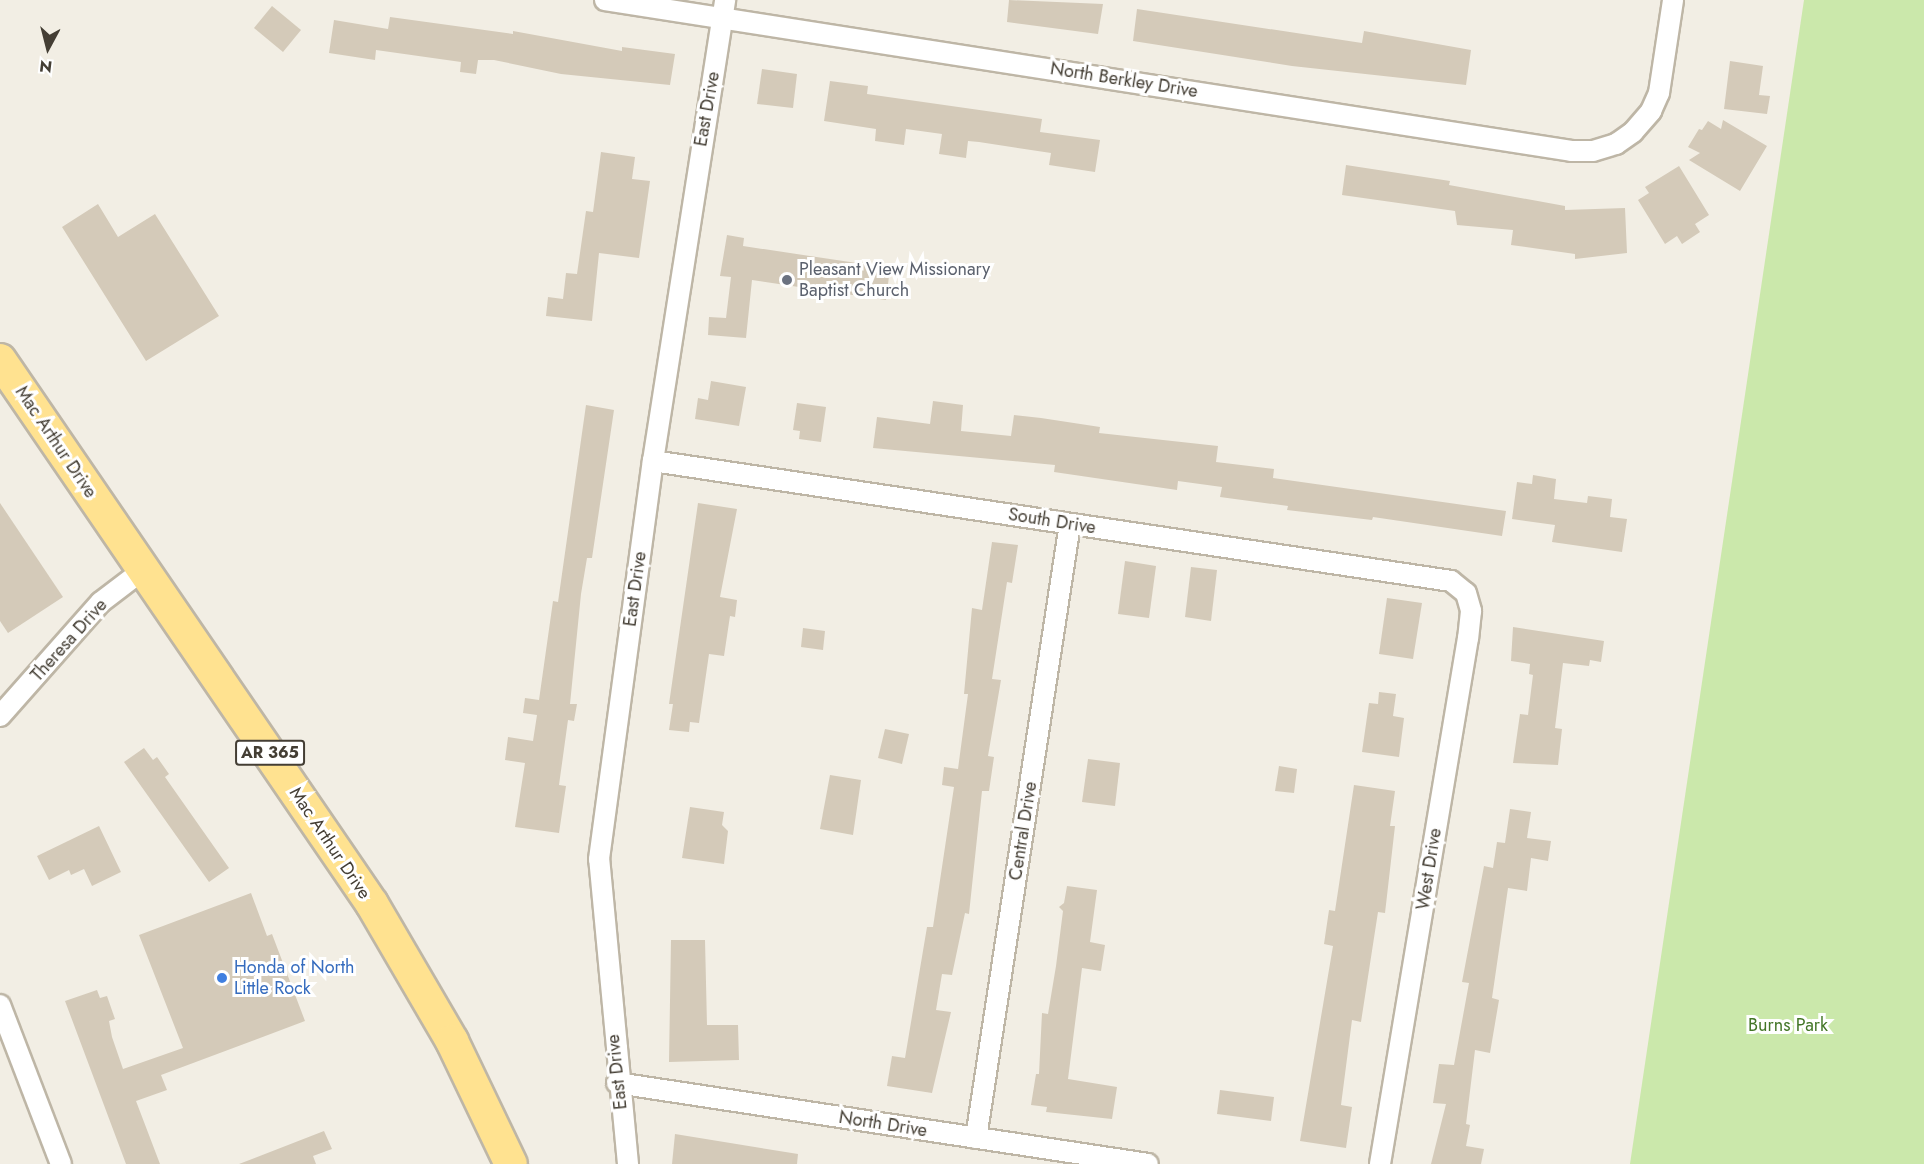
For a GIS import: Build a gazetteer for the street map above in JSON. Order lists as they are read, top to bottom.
{
  "streets": {
    "main road": ["Mac Arthur Drive", "AR 365"],
    "street": [
      "North Berkley Drive",
      "East Drive",
      "South Drive",
      "Theresa Drive",
      "Central Drive",
      "West Drive",
      "North Drive"
    ]
  },
  "crossings": [
    ["North Berkley Drive", "East Drive"],
    ["East Drive", "South Drive"],
    ["East Drive", "North Drive"],
    ["Mac Arthur Drive", "Theresa Drive"],
    ["South Drive", "Central Drive"],
    ["South Drive", "West Drive"],
    ["Central Drive", "North Drive"]
  ],
  "parks": ["Burns Park"],
  "places": ["Pleasant View Missionary Baptist Church", "Honda of North Little Rock"],
  "north": "bottom"
}
